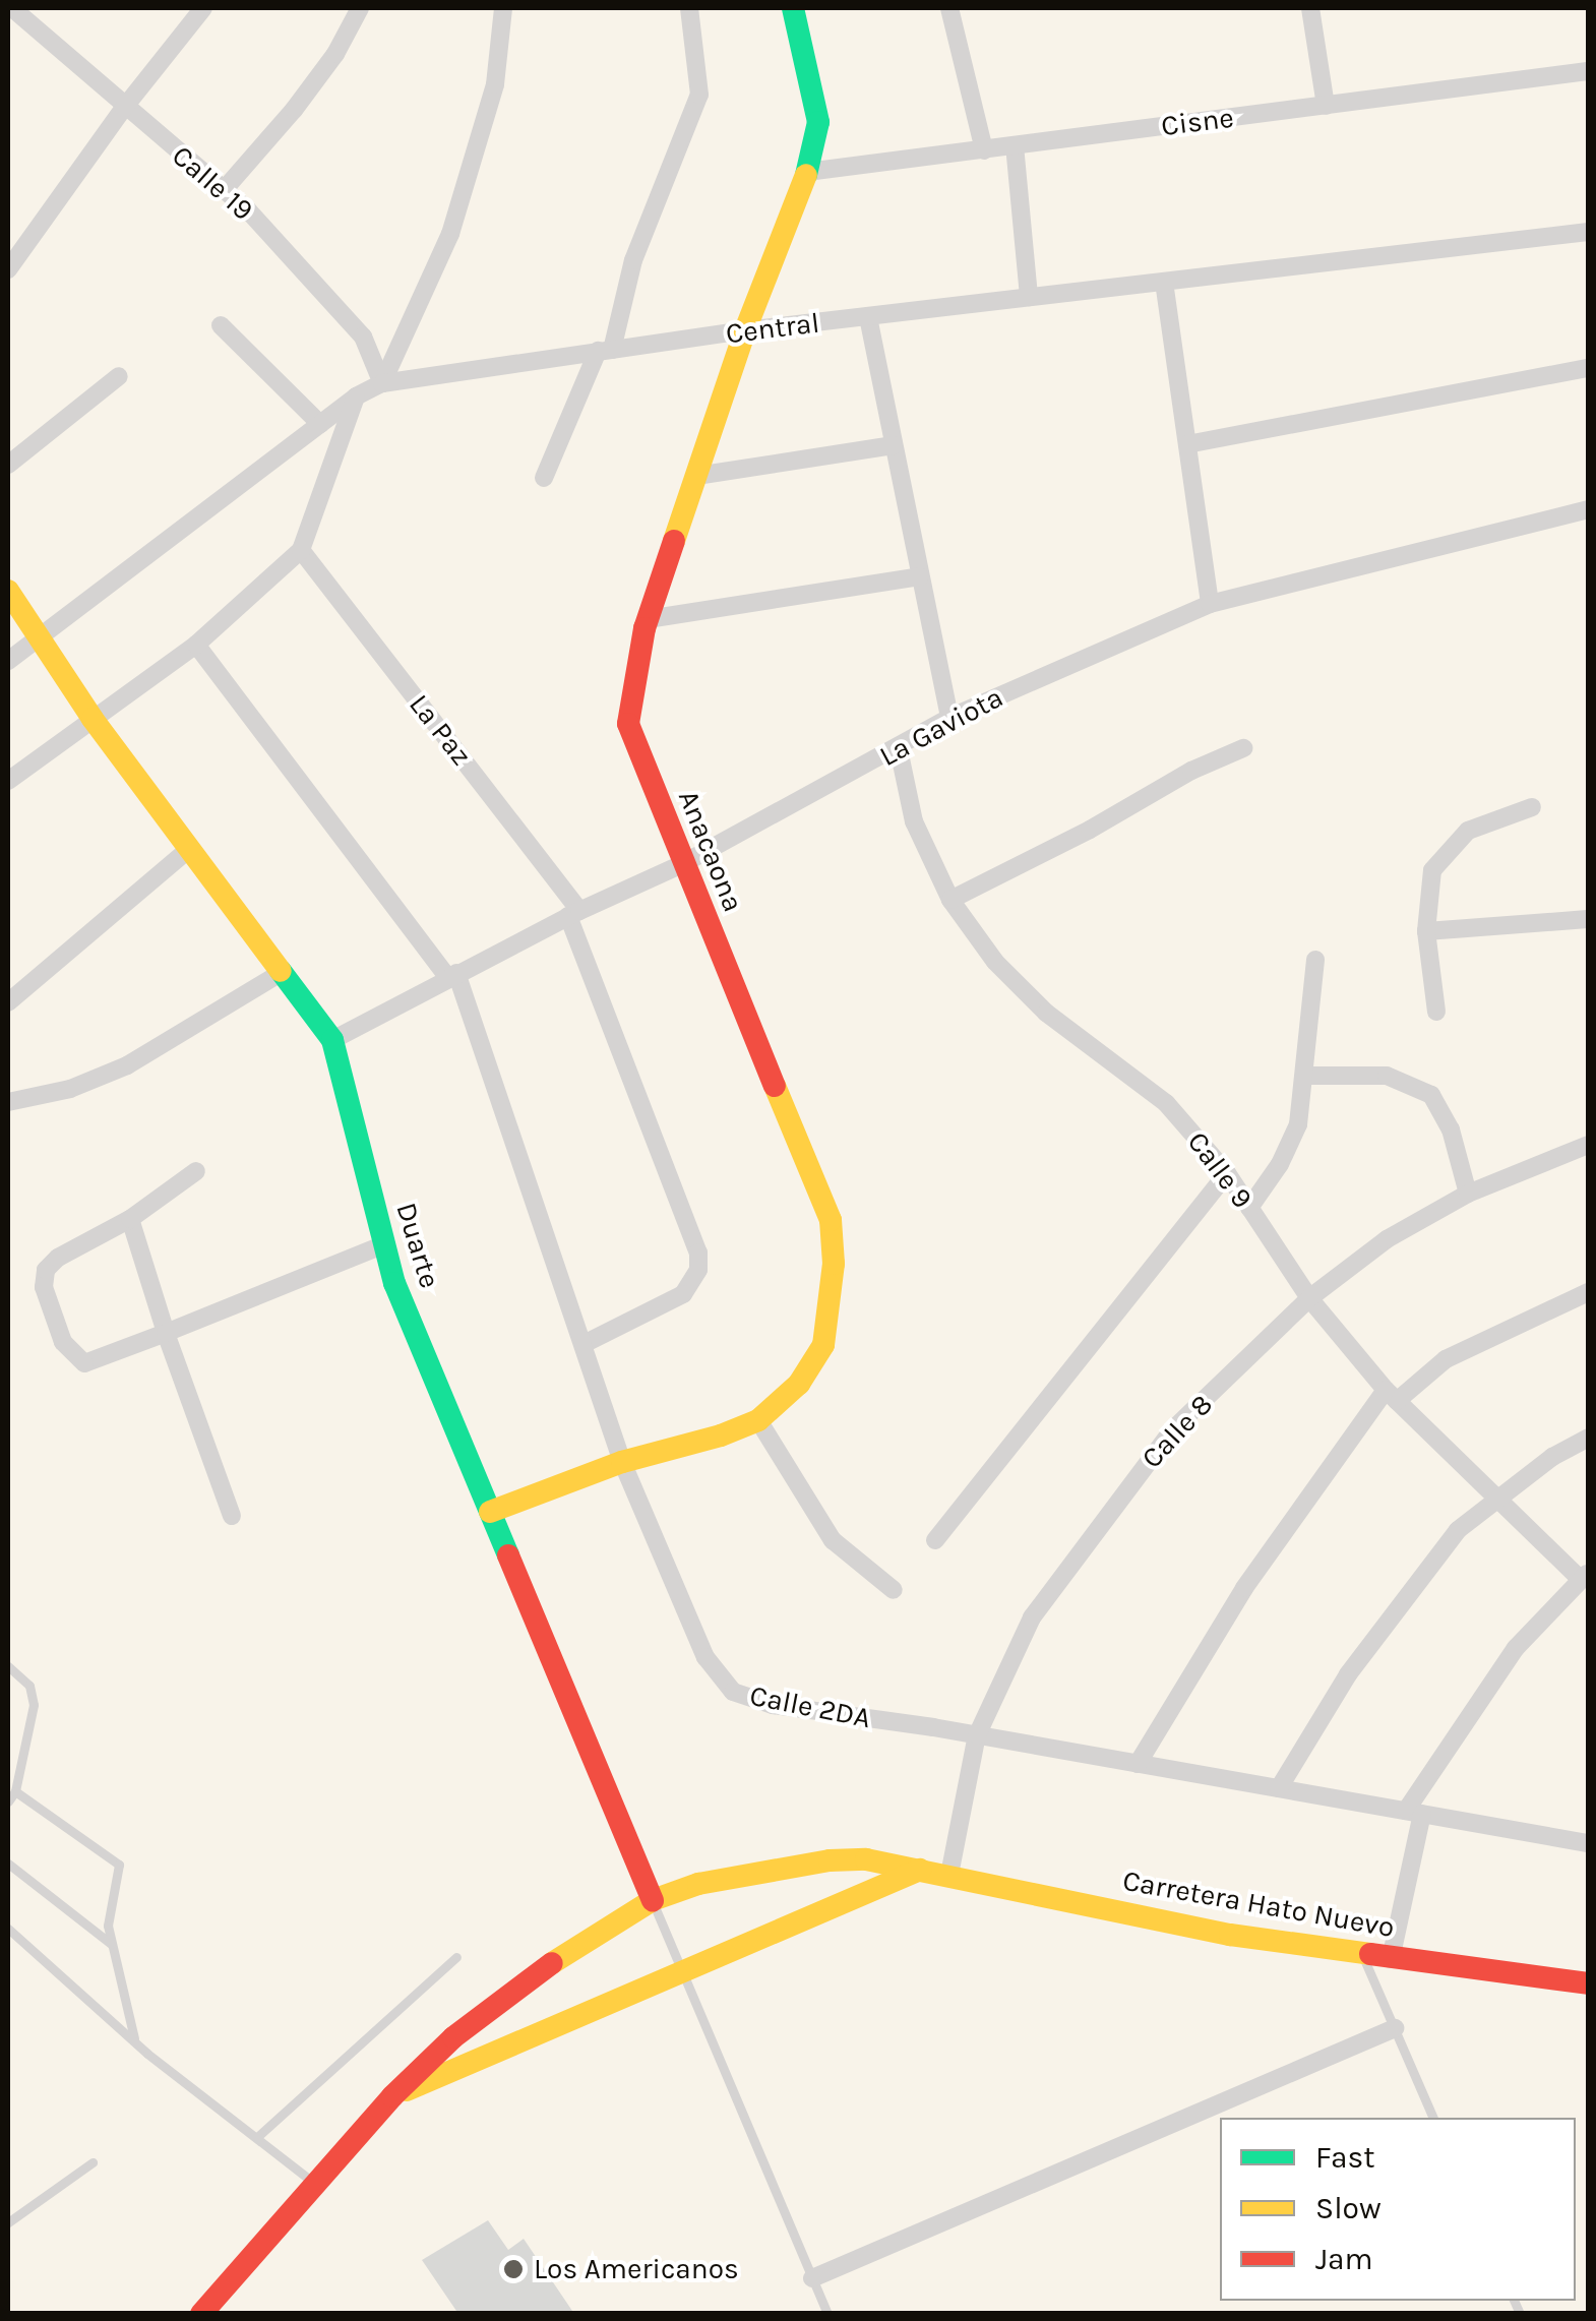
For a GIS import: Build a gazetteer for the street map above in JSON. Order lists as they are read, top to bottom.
{
  "streets": {
    "street": [
      "Cisne",
      "Calle 19",
      "Central",
      "La Gaviota",
      "La Paz",
      "Anacaona",
      "Calle 9",
      "Duarte",
      "Calle 8",
      "Calle 2DA",
      "Carretera Hato Nuevo"
    ]
  },
  "crossings": [
    ["Cisne", "Anacaona"],
    ["Calle 19", "Central"],
    ["Central", "Anacaona"],
    ["Central", "Duarte"],
    ["La Gaviota", "La Paz"],
    ["La Gaviota", "Anacaona"],
    ["La Gaviota", "Calle 9"],
    ["La Gaviota", "Duarte"],
    ["La Gaviota", "Calle 2DA"],
    ["La Paz", "Calle 2DA"],
    ["Anacaona", "Duarte"],
    ["Anacaona", "Calle 2DA"],
    ["Calle 9", "Calle 8"],
    ["Duarte", "Carretera Hato Nuevo"],
    ["Calle 8", "Calle 2DA"],
    ["Calle 8", "Carretera Hato Nuevo"]
  ],
  "places": ["Los Americanos"],
  "legend": ["Fast", "Slow", "Jam"]
}
